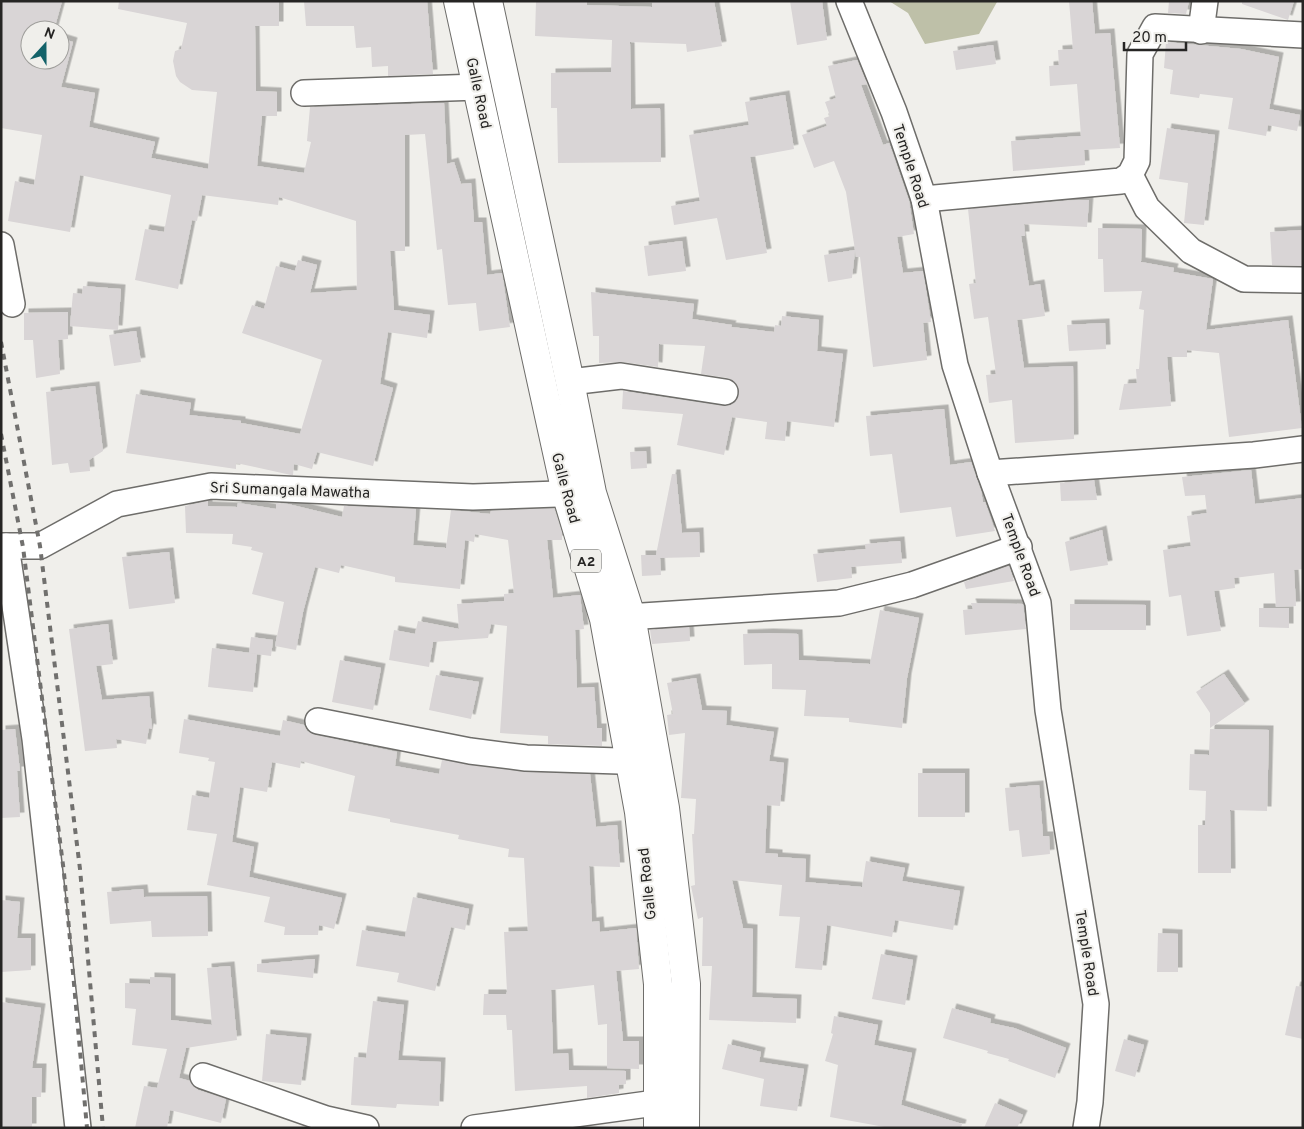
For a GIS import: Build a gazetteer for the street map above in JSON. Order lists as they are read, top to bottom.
{
  "streets": {
    "highway": ["Galle Road", "A2"],
    "street": ["Temple Road", "Sri Sumangala Mawatha"]
  },
  "crossings": [
    ["Galle Road", "Sri Sumangala Mawatha"]
  ],
  "scale_bar": "20 m",
  "north": "top"
}
